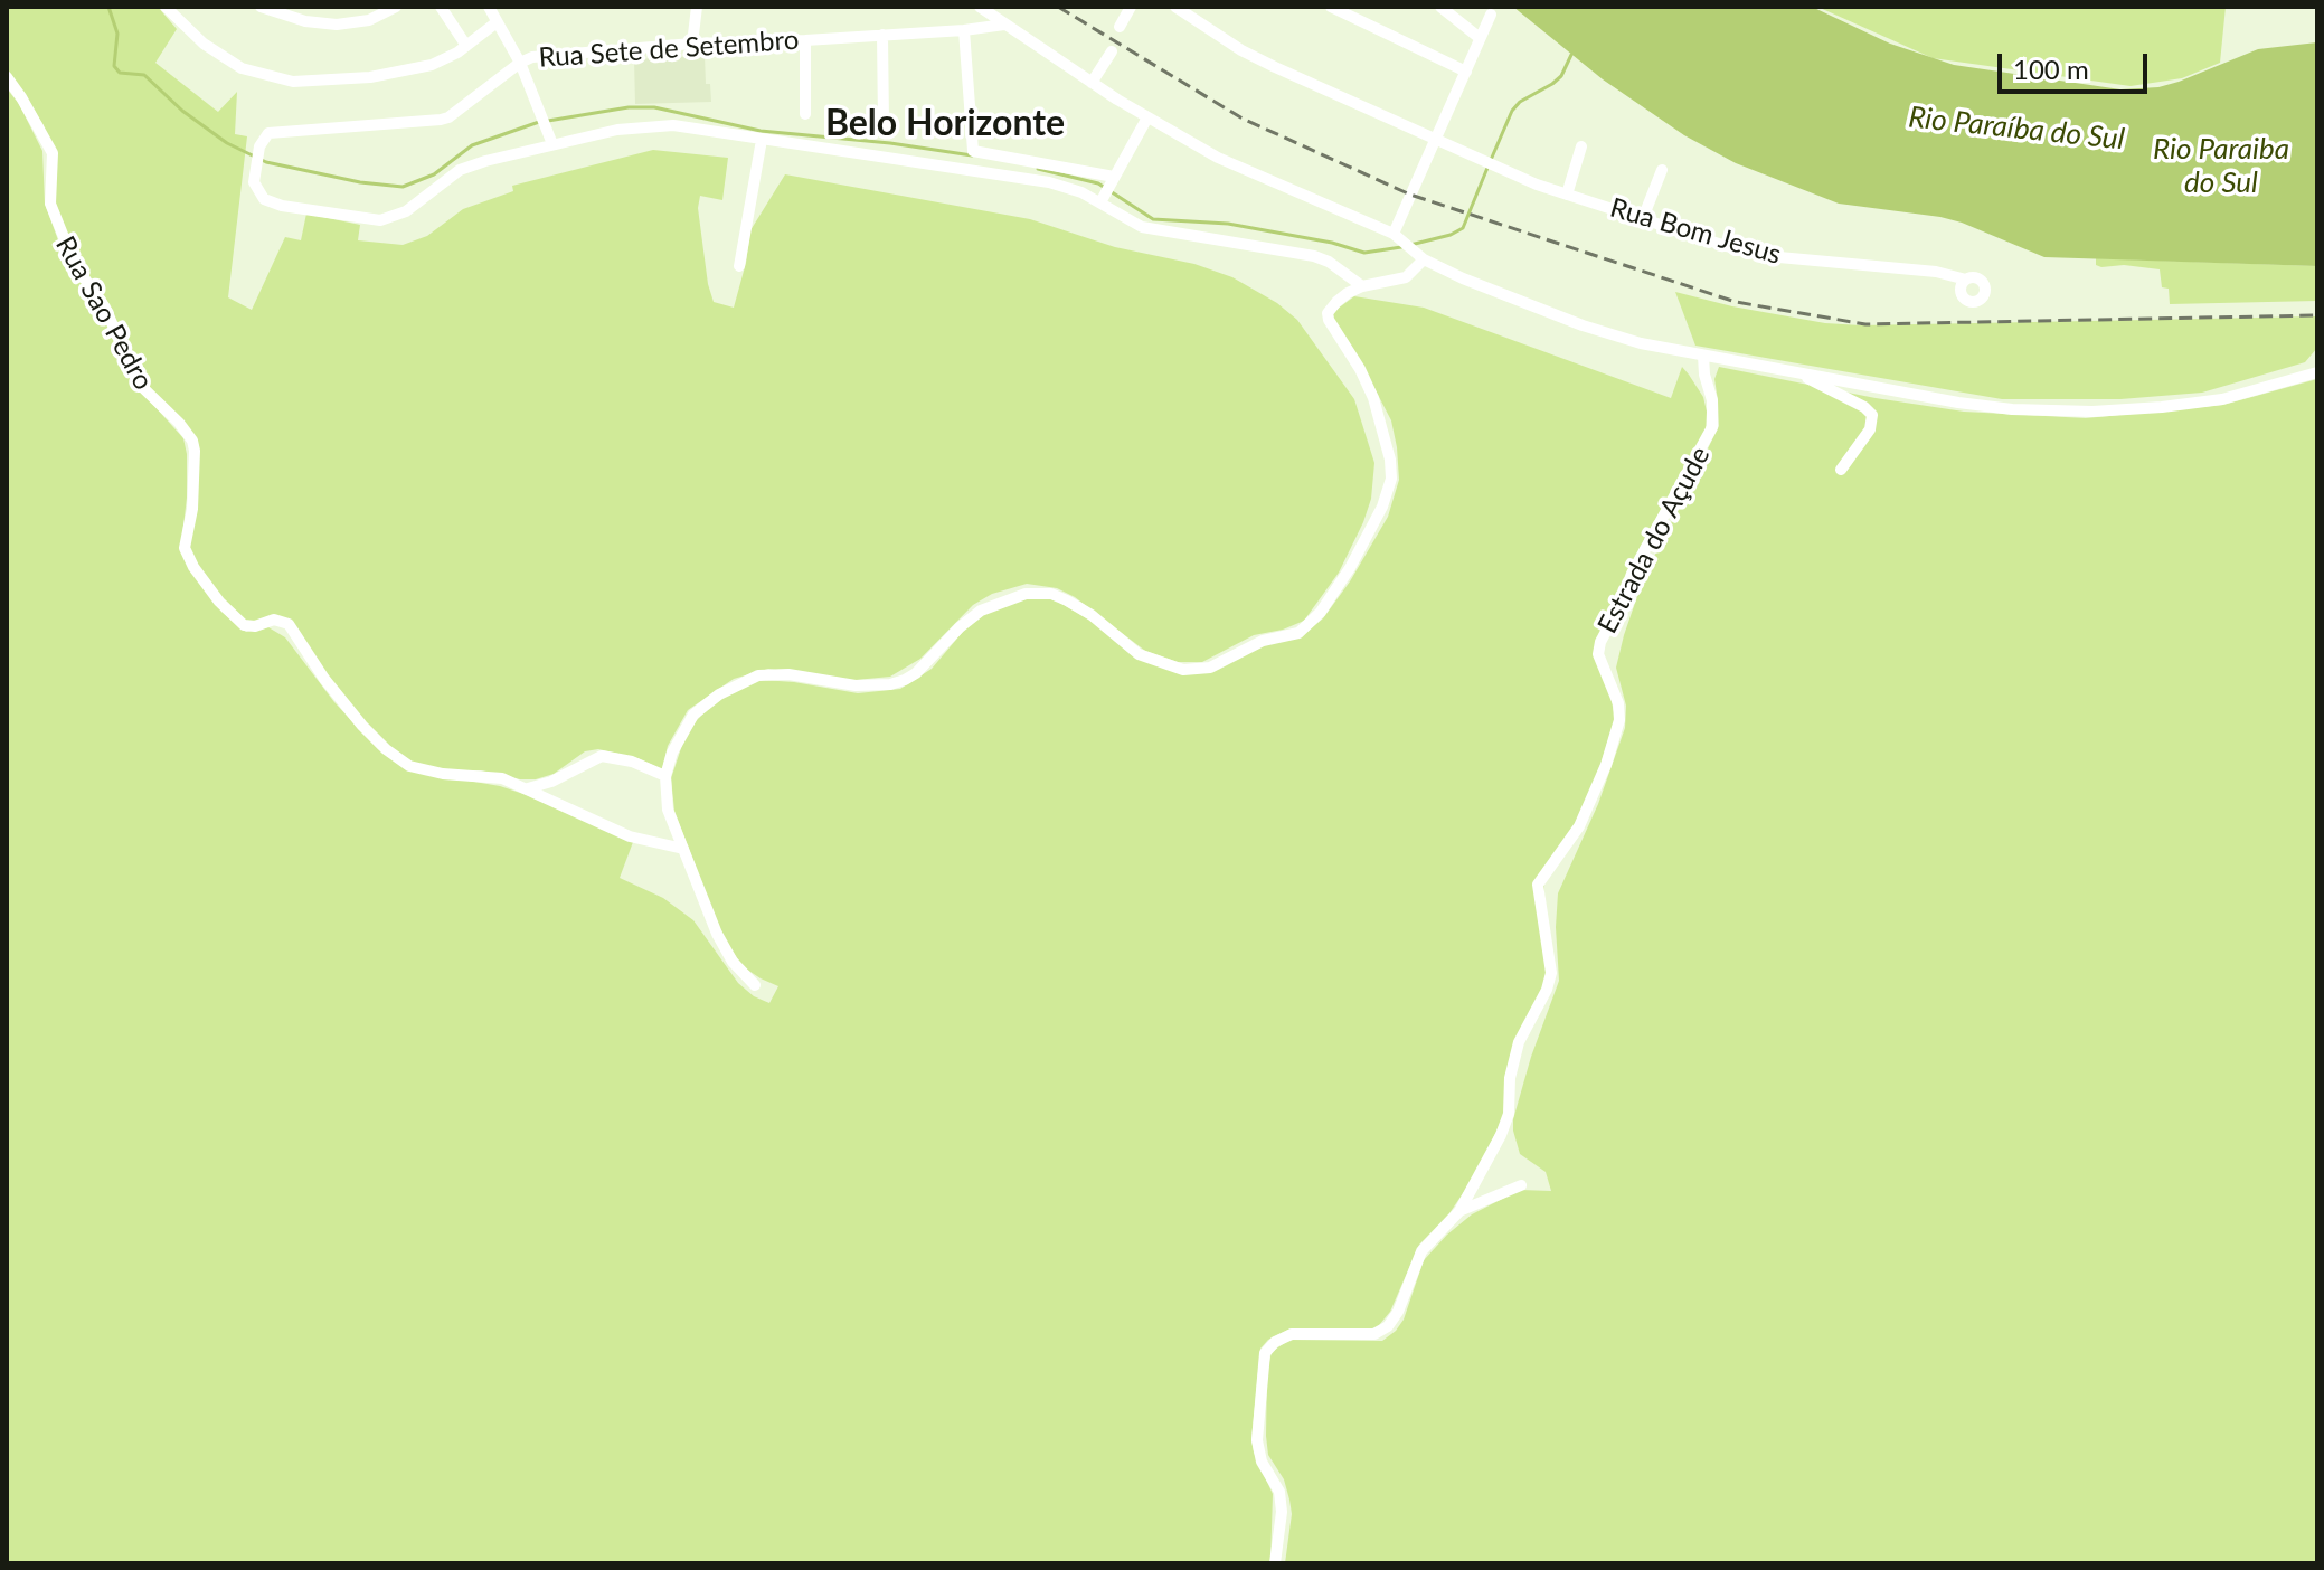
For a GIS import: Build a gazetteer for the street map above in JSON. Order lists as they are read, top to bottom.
{
  "streets": {
    "street": [
      "Rua Sete de Setembro",
      "Rua Bom Jesus",
      "Rua Sao Pedro",
      "Estrada do Açude"
    ]
  },
  "districts": ["Belo Horizonte"],
  "water": ["Rio Paraíba do Sul", "Rio Paraiba do Sul"],
  "scale_bar": "100 m"
}
